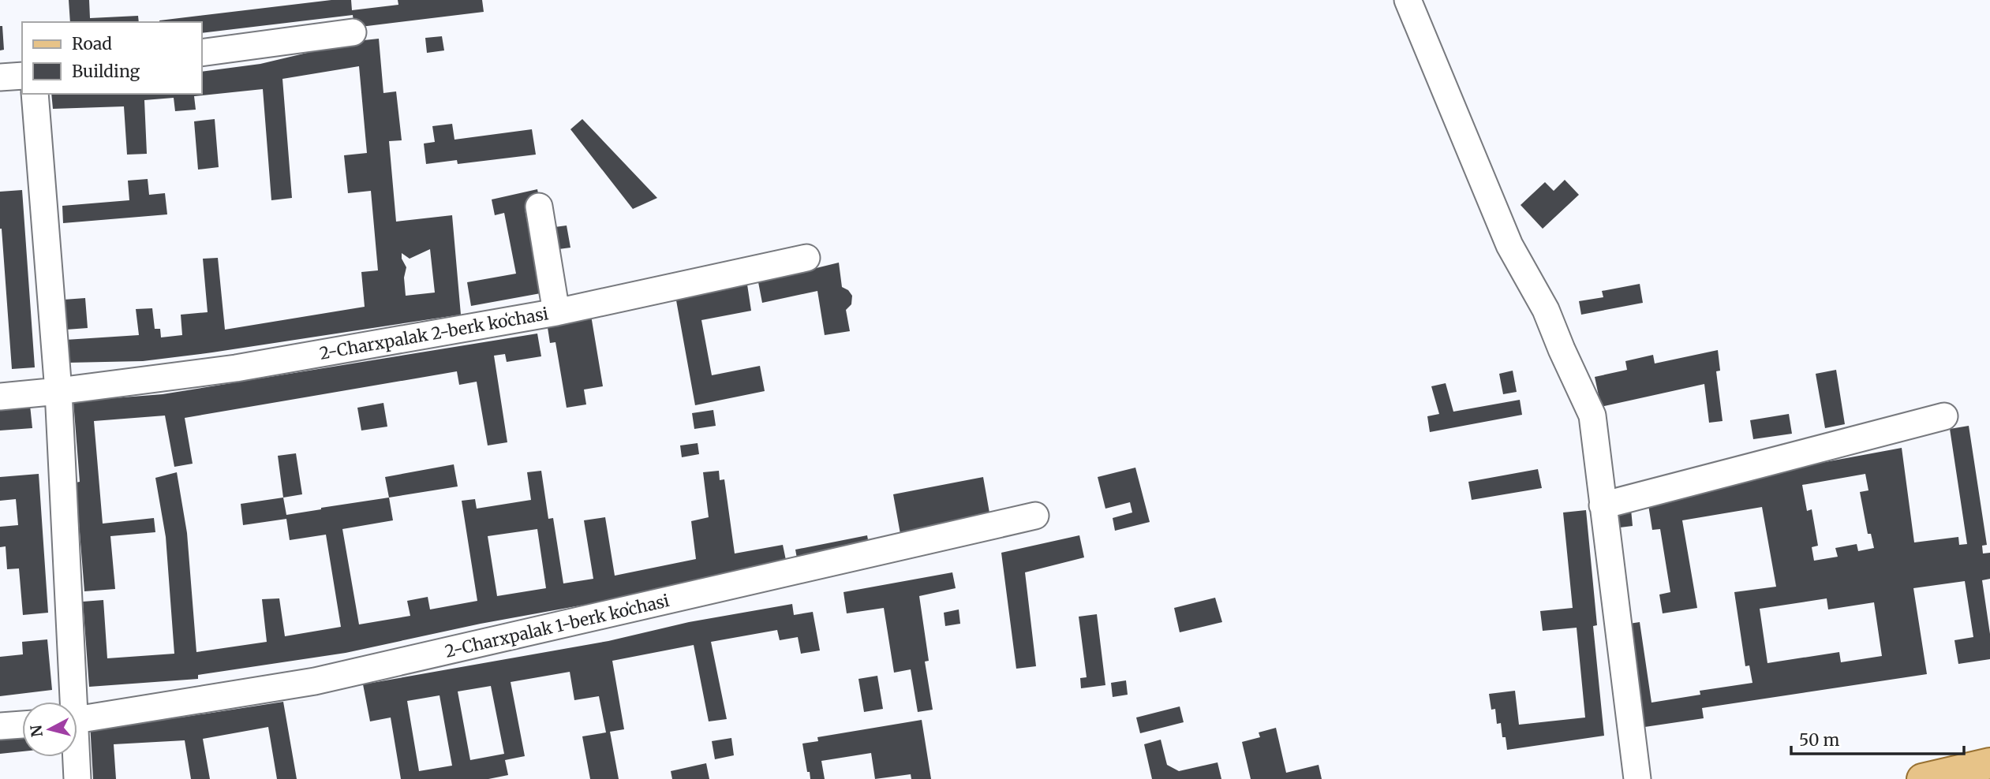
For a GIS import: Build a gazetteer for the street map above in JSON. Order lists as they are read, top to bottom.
{
  "streets": {
    "street": ["2-Charxpalak 2-berk koʻchasi", "2-Charxpalak 1-berk koʻchasi"]
  },
  "legend": ["Road", "Building"],
  "scale_bar": "50 m",
  "north": "left"
}
